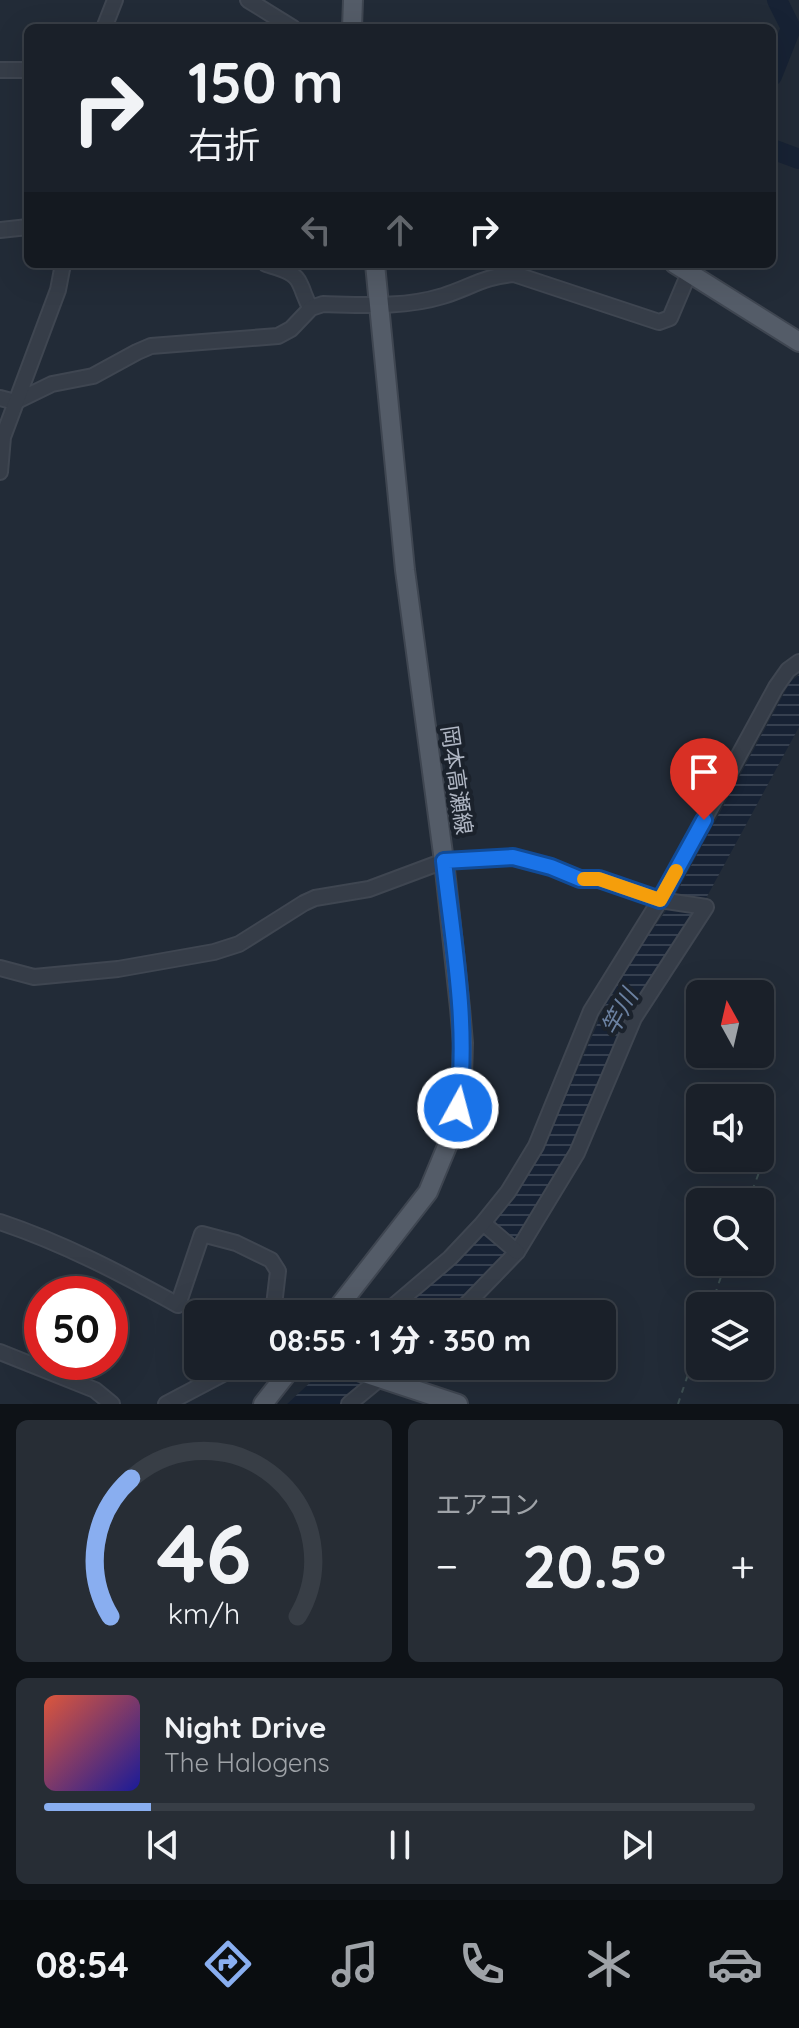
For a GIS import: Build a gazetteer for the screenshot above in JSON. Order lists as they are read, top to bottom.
{
  "streets": {
    "main road": ["岡本高瀬線"]
  },
  "water": ["竿川"],
  "north": "top",
  "page": {
    "turn": ["150 m", "右折"],
    "limit": "50",
    "trip": "08:55 · 1 分 · 350 m",
    "tile": "エアコン",
    "heat": ["−", "20.5°", "+"],
    "song": ["Night Drive", "The Halogens"],
    "tabs": "08:54",
    "gauge": ["46", "km/h"]
  }
}
